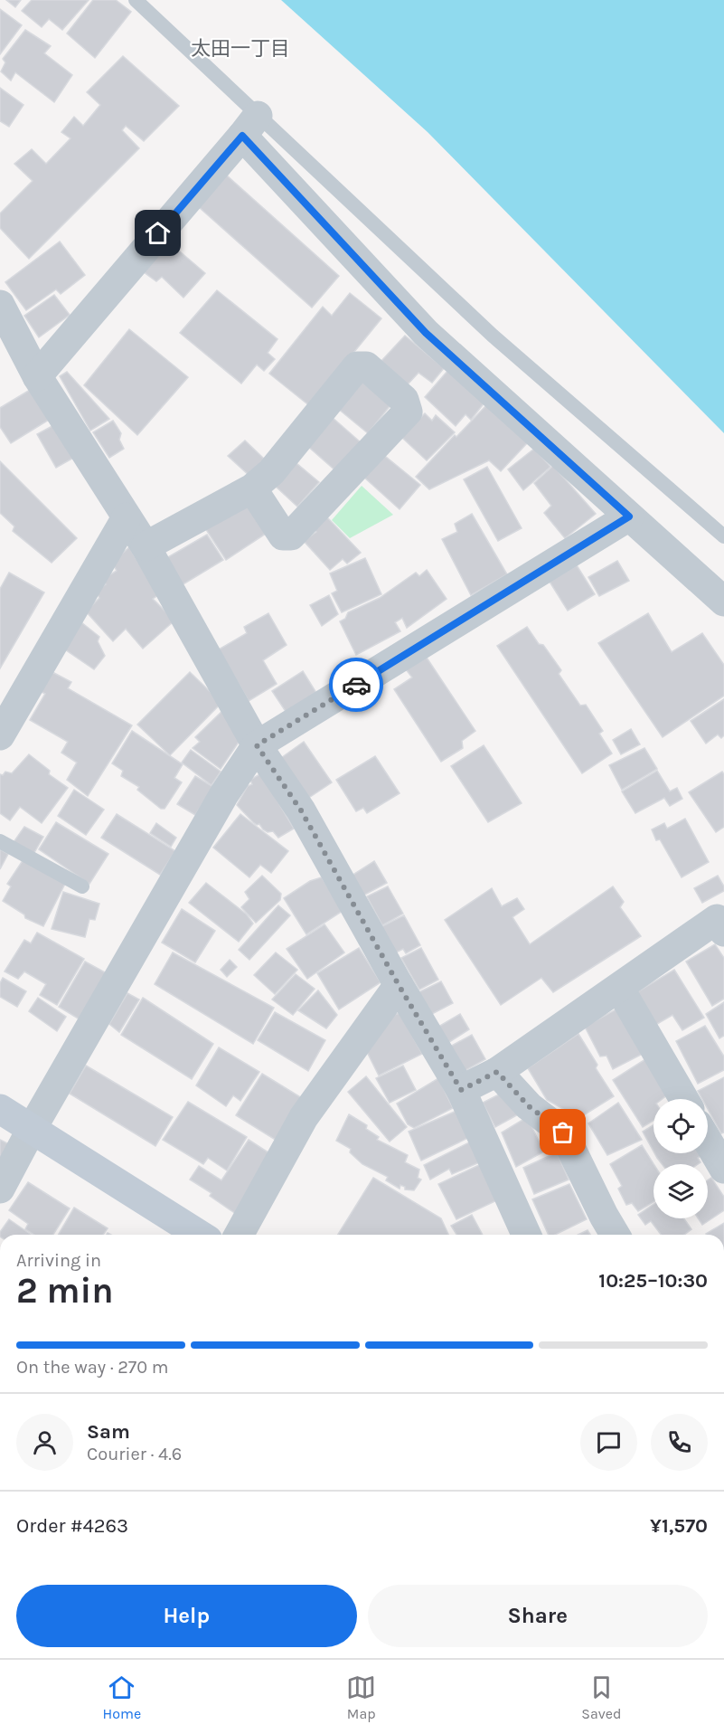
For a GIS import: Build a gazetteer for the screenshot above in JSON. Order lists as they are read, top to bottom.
{
  "districts": ["太田一丁目"],
  "page": {
    "heading": ["2 min", "Arriving in", "10:25–10:30"],
    "panel": [
      "Sam",
      "Courier · 4.6",
      "Order #4263",
      "¥1,570"
    ],
    "bar": "On the way · 270 m",
    "buttons": ["Help", "Share"],
    "tabs": ["Home", "Map", "Saved"]
  }
}
